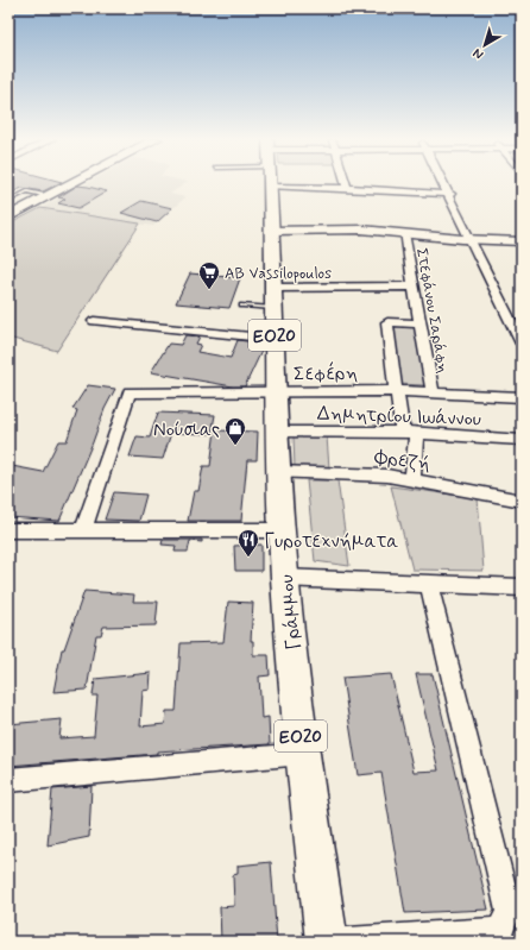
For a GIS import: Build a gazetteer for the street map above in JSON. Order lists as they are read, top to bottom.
{
  "streets": {
    "main road": ["ΕΟ20", "Γράμμου"],
    "street": [
      "Στεφάνου Σαράφη",
      "Σεφέρη",
      "Δημητρίου Ιωάννου",
      "Φρεζή"
    ]
  },
  "crossings": [
    ["Στεφάνου Σαράφη", "Σεφέρη"],
    ["Σεφέρη", "Γράμμου"],
    ["Δημητρίου Ιωάννου", "Γράμμου"],
    ["Φρεζή", "Γράμμου"]
  ],
  "places": {
    "supermarket": ["AB Vassilopoulos"],
    "shop": ["Νούσιας"],
    "restaurant": ["Γυροτεχνήματα"]
  },
  "north": "bottom left"
}
